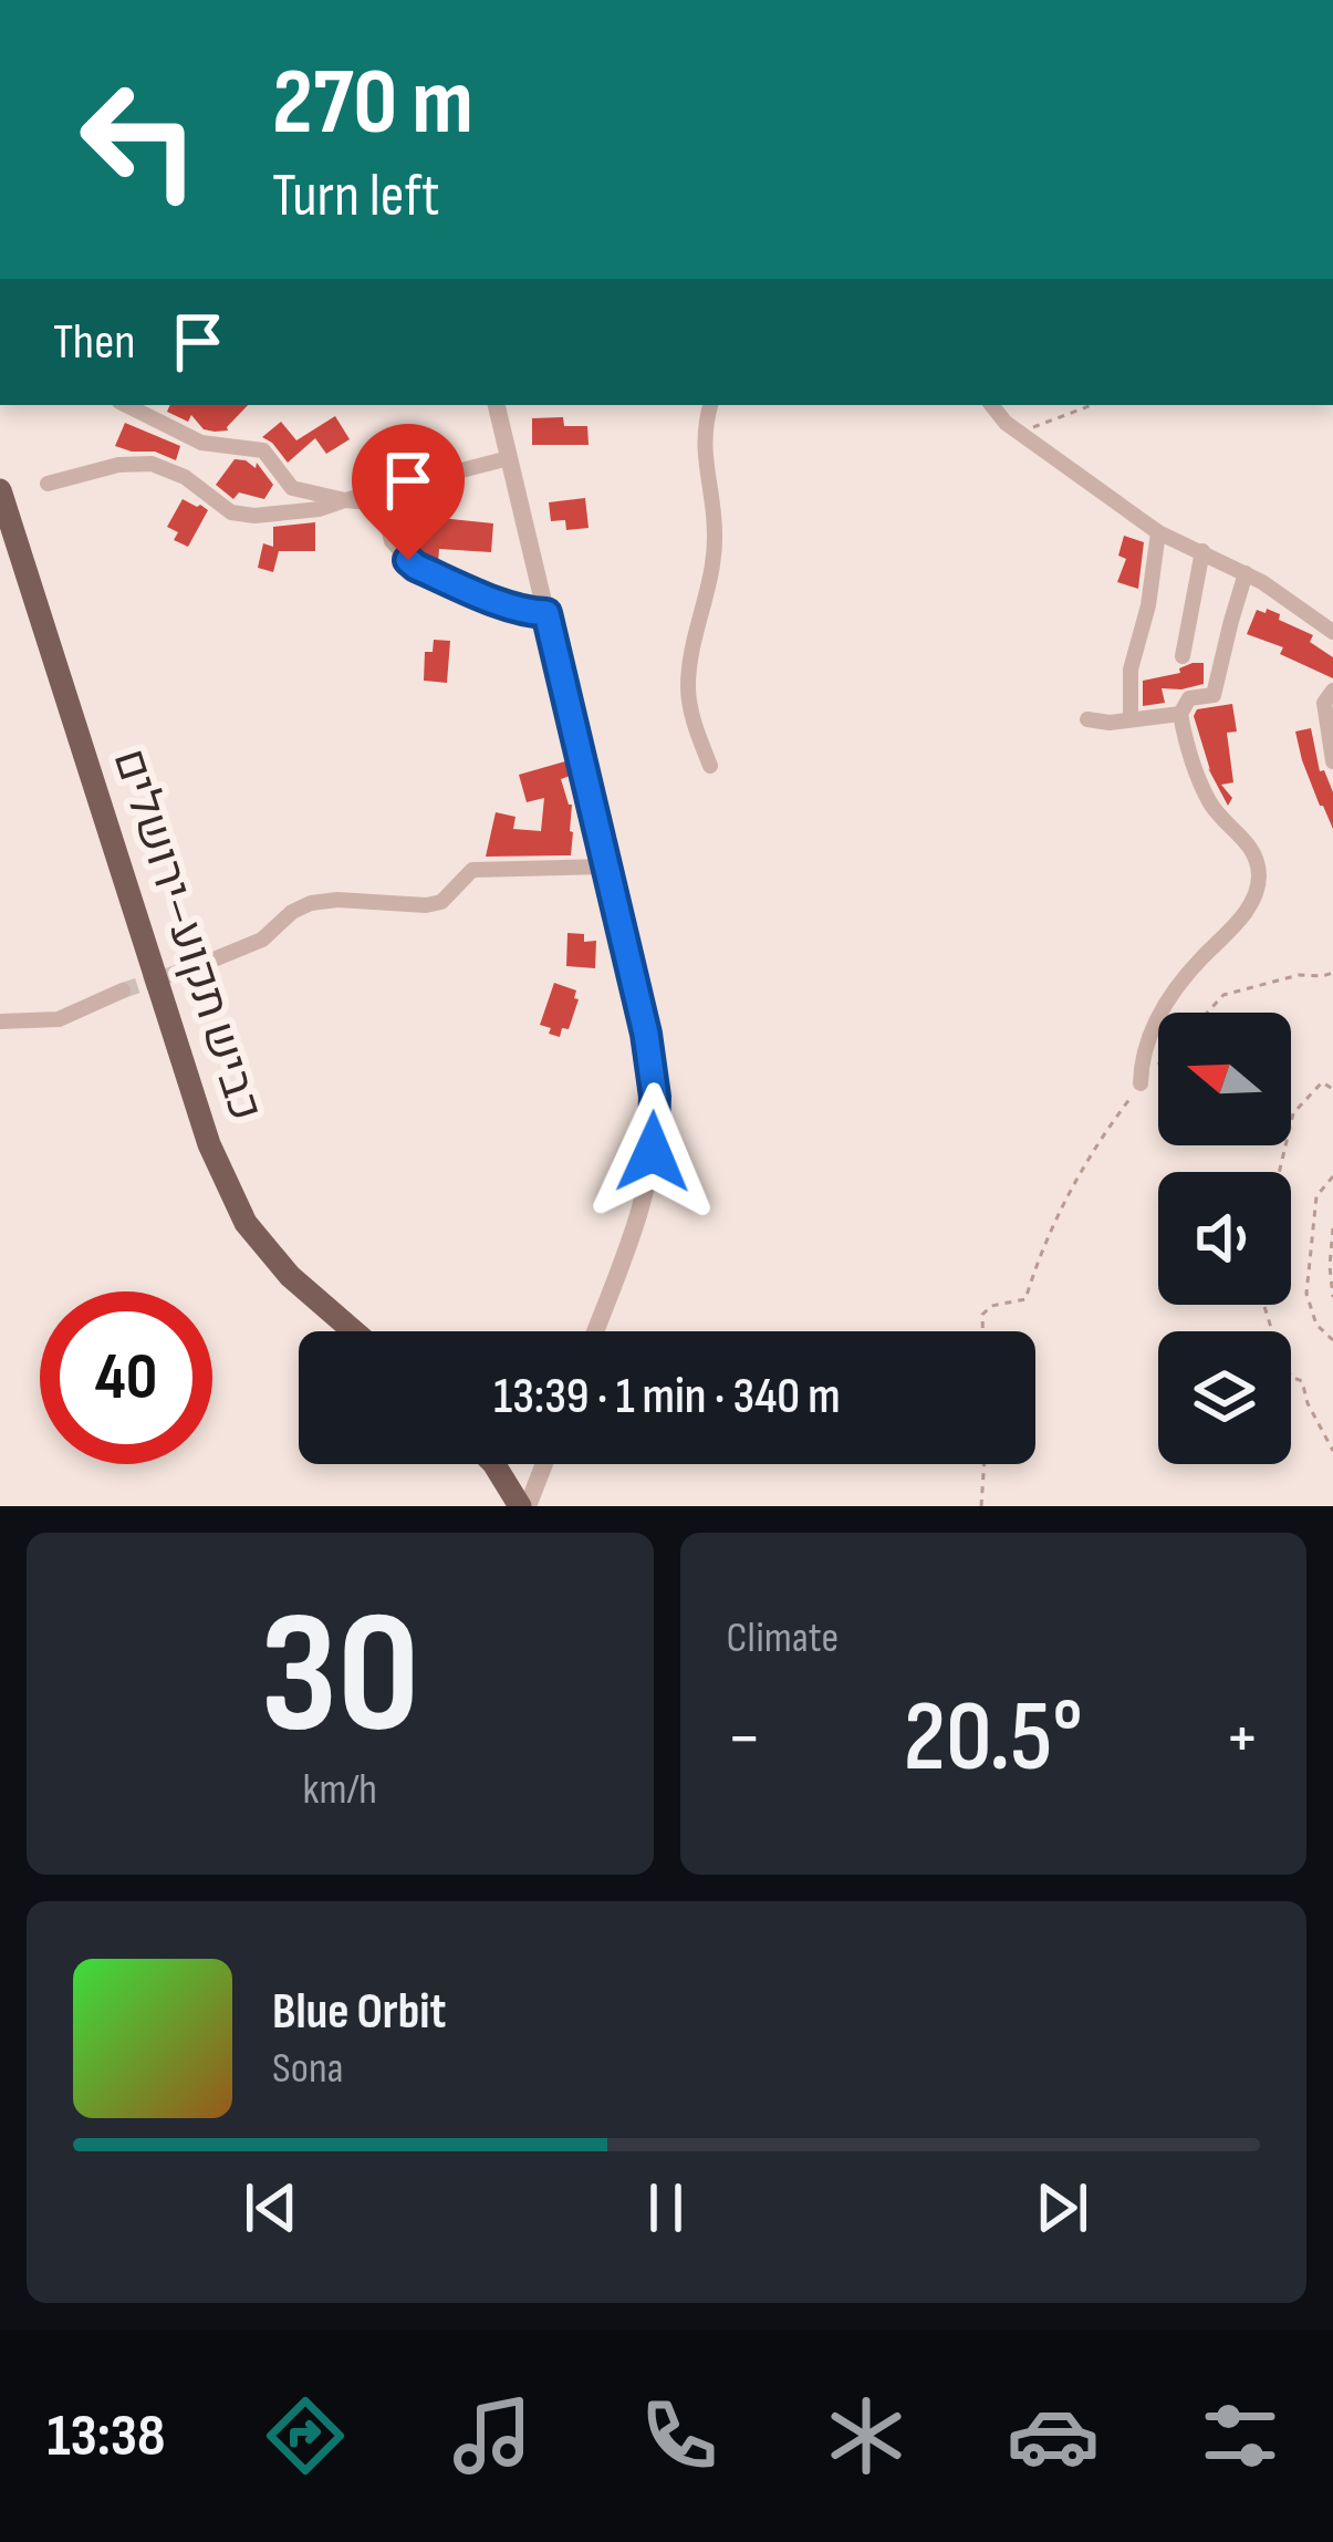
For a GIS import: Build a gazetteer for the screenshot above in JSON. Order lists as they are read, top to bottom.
{
  "streets": {
    "main road": ["כביש תקוע–ירושלים"]
  },
  "north": "left",
  "page": {
    "turn": ["270 m", "Turn left"],
    "then": "Then",
    "limit": "40",
    "trip": "13:39 · 1 min · 340 m",
    "tile": [
      ["30", "km/h"],
      "Climate"
    ],
    "heat": ["−", "20.5°", "+"],
    "song": ["Blue Orbit", "Sona"],
    "tabs": "13:38"
  }
}
